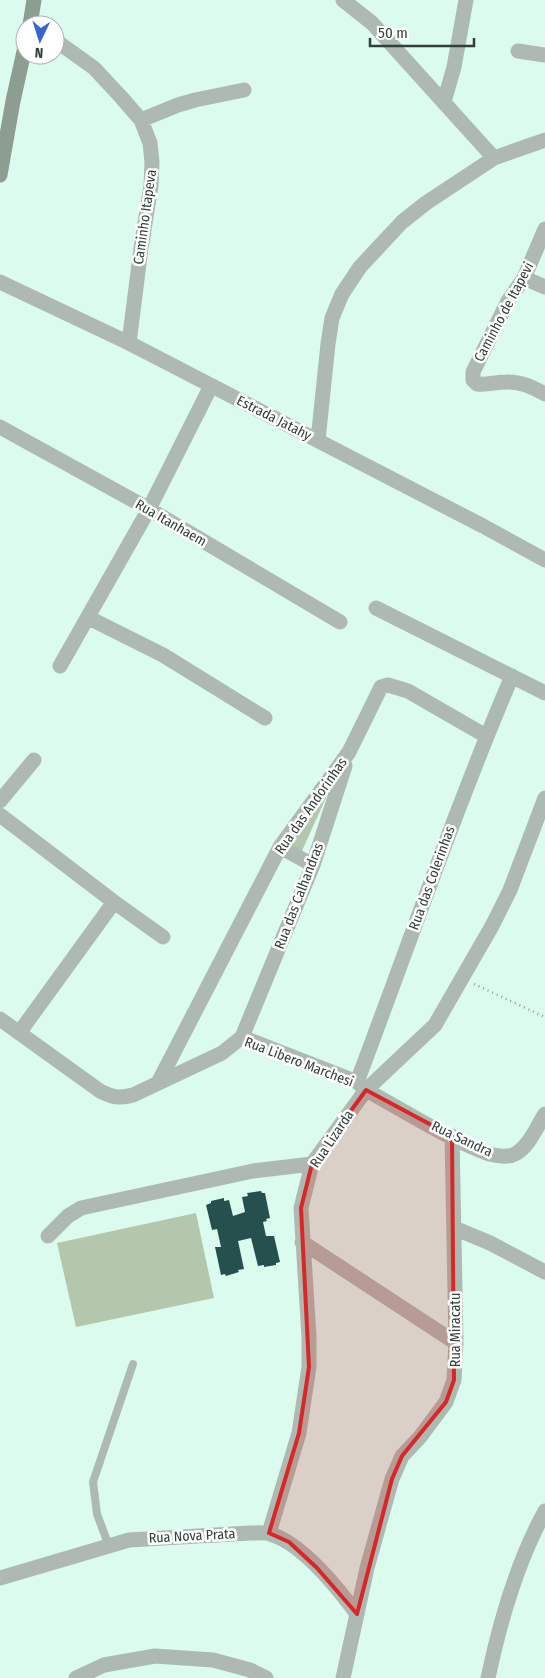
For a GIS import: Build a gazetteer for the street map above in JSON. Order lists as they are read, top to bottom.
{
  "streets": {
    "street": [
      "Caminho Itapeva",
      "Caminho de Itapevi",
      "Estrada Jatahy",
      "Rua Itanhaem",
      "Rua das Andorinhas",
      "Rua das Colerinhas",
      "Rua das Calhandras",
      "Rua Libero Marchesi",
      "Rua Lizarda",
      "Rua Sandra",
      "Rua Miracatu",
      "Rua Nova Prata"
    ]
  },
  "crossings": [
    ["Caminho Itapeva", "Estrada Jatahy"],
    ["Rua das Andorinhas", "Rua das Colerinhas"],
    ["Rua das Andorinhas", "Rua das Calhandras"],
    ["Rua das Andorinhas", "Rua Libero Marchesi"],
    ["Rua das Colerinhas", "Rua Libero Marchesi"],
    ["Rua das Colerinhas", "Rua Lizarda"],
    ["Rua das Colerinhas", "Rua Sandra"],
    ["Rua das Calhandras", "Rua Libero Marchesi"],
    ["Rua Libero Marchesi", "Rua Lizarda"],
    ["Rua Libero Marchesi", "Rua Sandra"],
    ["Rua Lizarda", "Rua Sandra"],
    ["Rua Lizarda", "Rua Nova Prata"],
    ["Rua Sandra", "Rua Miracatu"],
    ["Rua Miracatu", "Rua Nova Prata"]
  ],
  "scale_bar": "50 m",
  "north": "bottom"
}
